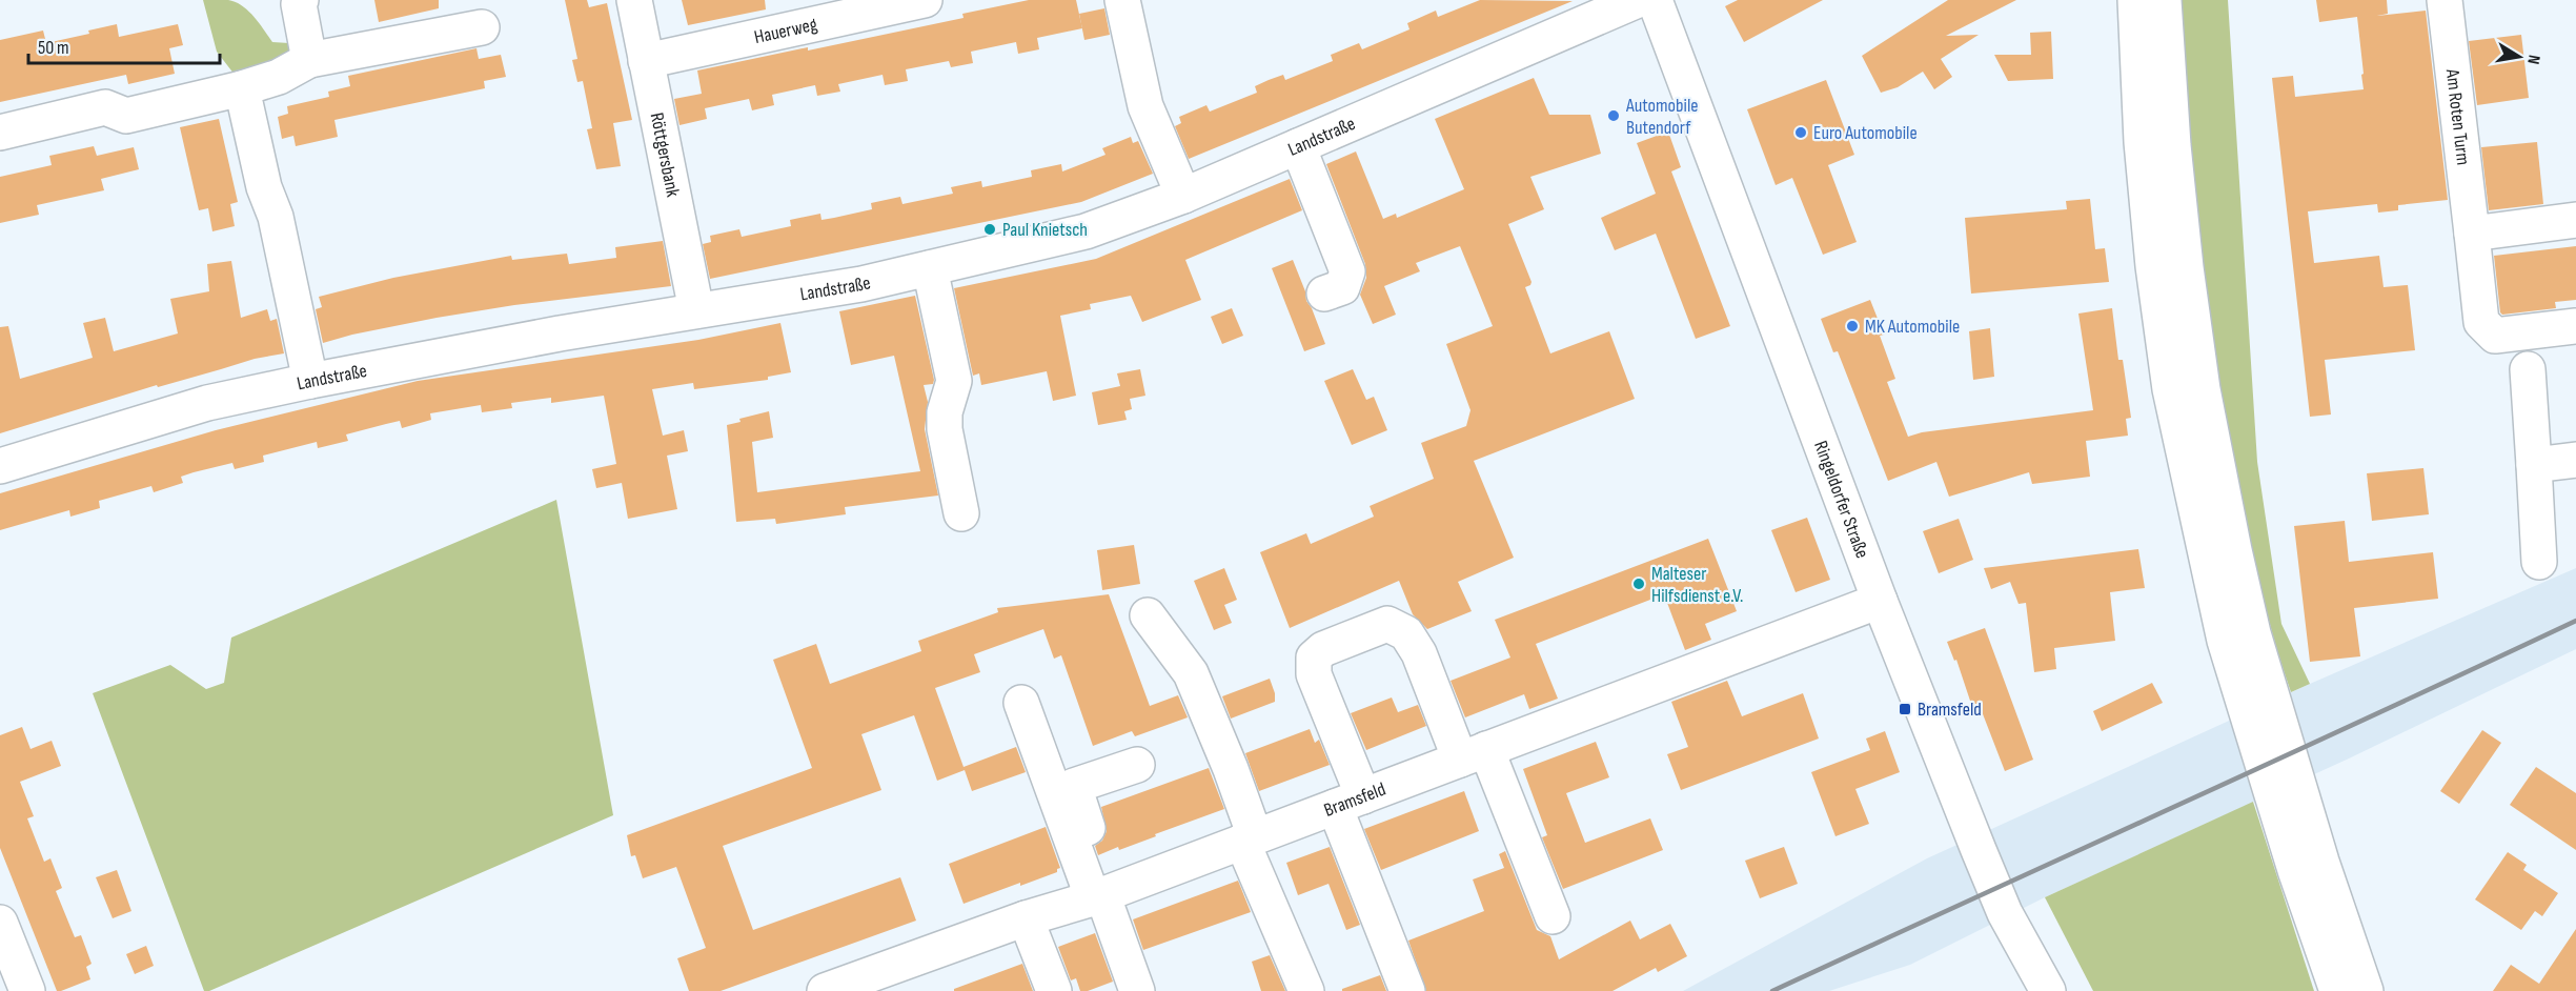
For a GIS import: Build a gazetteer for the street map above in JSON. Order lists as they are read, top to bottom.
{
  "streets": {
    "main road": [
      "Hauerweg",
      "Am Roten Turm",
      "Landstraße",
      "Röttgersbank",
      "Ringeldorfer Straße",
      "Bramsfeld"
    ]
  },
  "crossings": [
    ["Hauerweg", "Röttgersbank"],
    ["Landstraße", "Röttgersbank"],
    ["Ringeldorfer Straße", "Bramsfeld"]
  ],
  "places": {
    "other": [
      "Automobile Butendorf",
      "Euro Automobile",
      "Paul Knietsch",
      "MK Automobile",
      "Malteser Hilfsdienst e.V."
    ],
    "transit": ["Bramsfeld"]
  },
  "scale_bar": "50 m",
  "north": "right"
}
